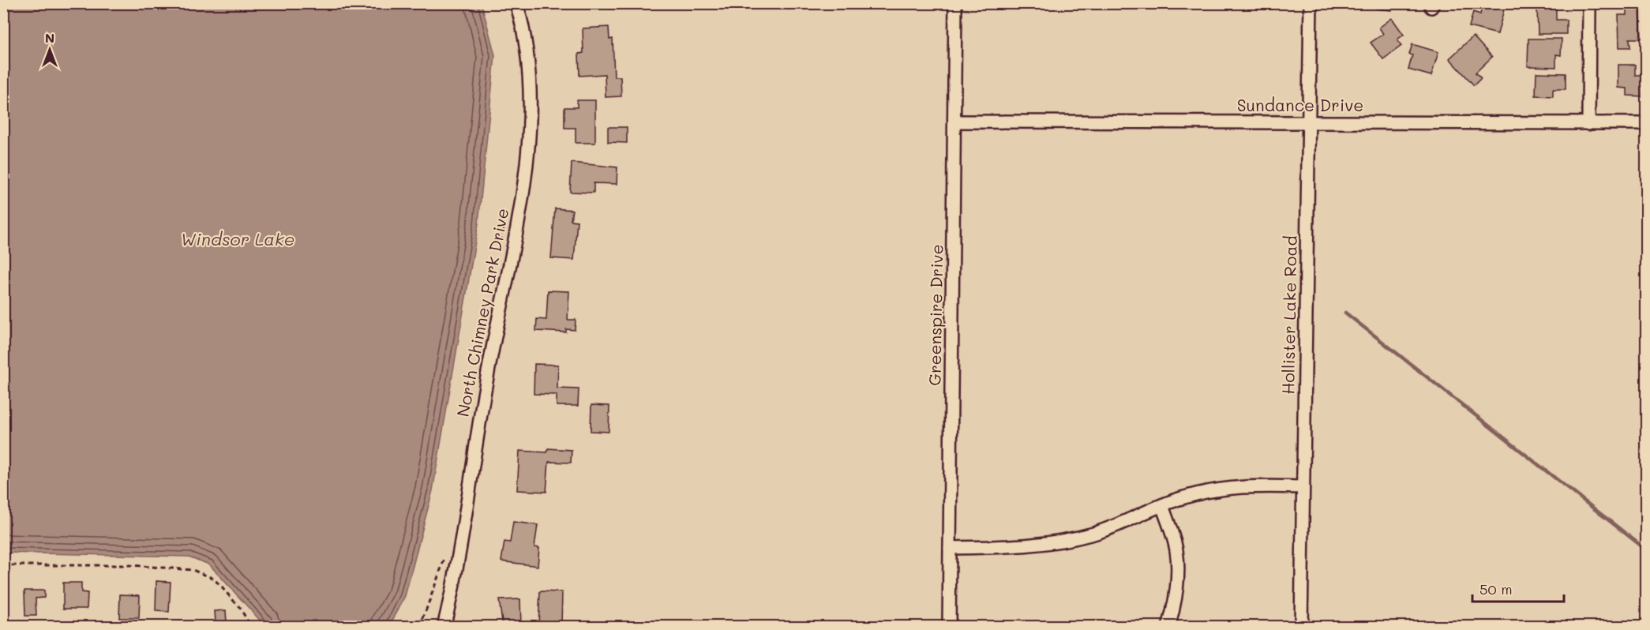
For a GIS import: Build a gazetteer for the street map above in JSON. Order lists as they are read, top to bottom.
{
  "streets": {
    "street": [
      "Sundance Drive",
      "North Chimney Park Drive",
      "Greenspire Drive",
      "Hollister Lake Road"
    ]
  },
  "crossings": [
    ["Sundance Drive", "Greenspire Drive"],
    ["Sundance Drive", "Hollister Lake Road"]
  ],
  "water": ["Windsor Lake"],
  "scale_bar": "50 m",
  "north": "top"
}
